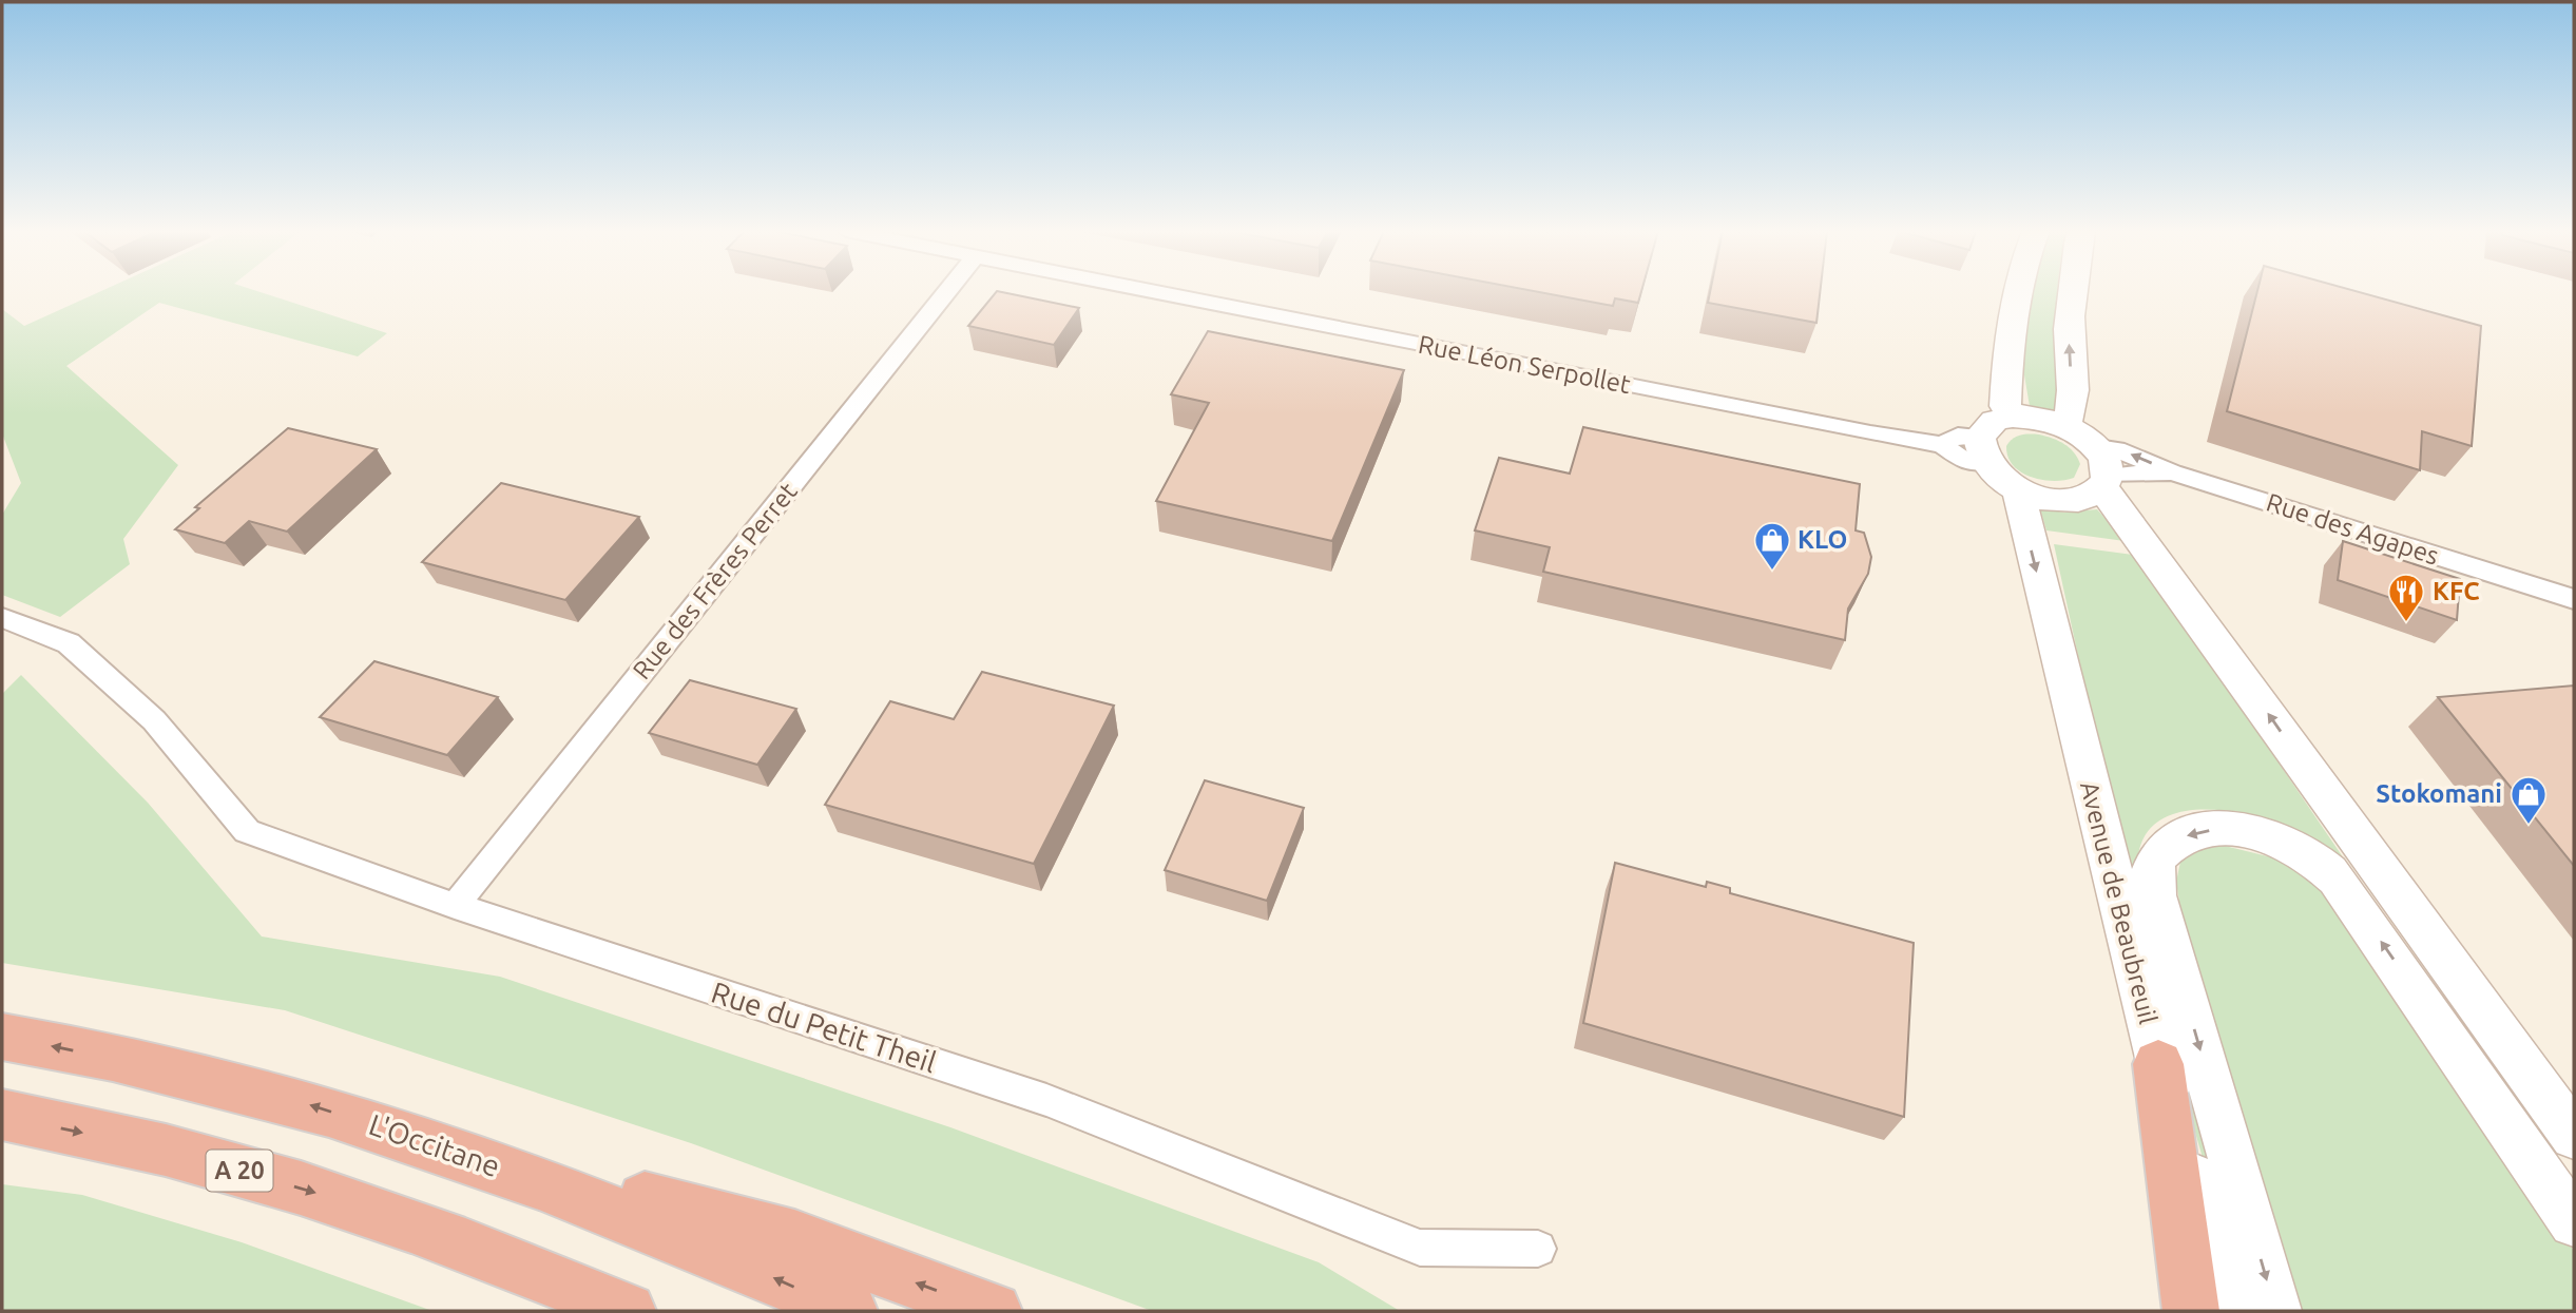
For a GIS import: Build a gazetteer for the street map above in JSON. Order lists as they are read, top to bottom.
{
  "streets": {
    "highway": ["L'Occitane", "A 20"],
    "main road": ["Avenue de Beaubreuil"],
    "street": [
      "Rue Léon Serpollet",
      "Rue des Agapes",
      "Rue des Frères Perret",
      "Rue du Petit Theil"
    ]
  },
  "crossings": [
    ["Rue Léon Serpollet", "Rue des Agapes"],
    ["Rue Léon Serpollet", "Avenue de Beaubreuil"],
    ["Rue des Agapes", "Avenue de Beaubreuil"],
    ["Rue des Frères Perret", "Rue du Petit Theil"]
  ],
  "places": {
    "shop": ["KLO", "Stokomani"],
    "restaurant": ["KFC"]
  }
}
